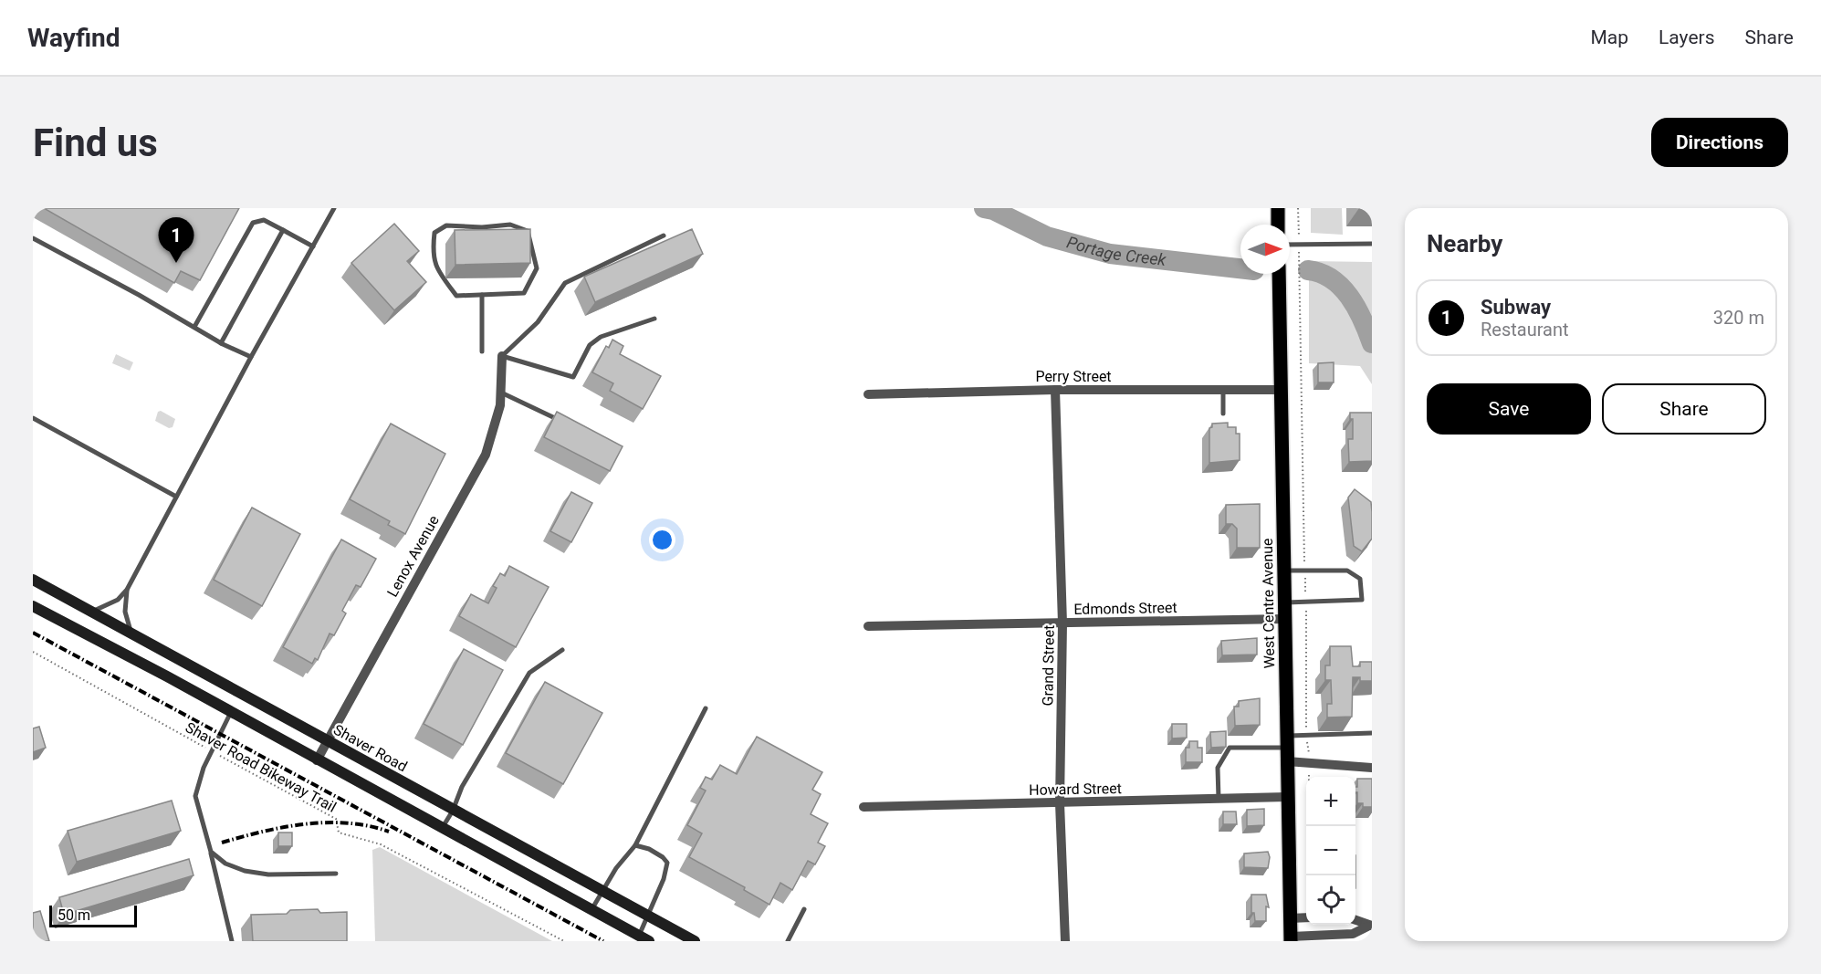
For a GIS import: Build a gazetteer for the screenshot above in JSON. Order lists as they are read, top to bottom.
{
  "streets": {
    "main road": ["West Centre Avenue", "Shaver Road"],
    "street": [
      "Perry Street",
      "Lenox Avenue",
      "Edmonds Street",
      "Grand Street",
      "Howard Street"
    ],
    "path": ["Shaver Road Bikeway Trail"]
  },
  "crossings": [
    ["Perry Street", "West Centre Avenue"],
    ["Perry Street", "Grand Street"],
    ["Lenox Avenue", "Shaver Road"],
    ["West Centre Avenue", "Edmonds Street"],
    ["West Centre Avenue", "Howard Street"],
    ["Edmonds Street", "Grand Street"],
    ["Grand Street", "Howard Street"]
  ],
  "water": ["Portage Creek"],
  "scale_bar": "50 m",
  "north": "right",
  "page": {
    "header": "Wayfind",
    "nav": ["Map", "Layers", "Share"],
    "buttons": [
      "Directions",
      ["Save", "Share"]
    ],
    "title": "Find us",
    "heading": "Nearby",
    "pins": "1",
    "list": [
      {
        "mark": "1",
        "name": "Subway",
        "note": "Restaurant",
        "value": "320 m"
      }
    ],
    "map_buttons": ["+", "−"],
    "scale": "50 m"
  }
}
